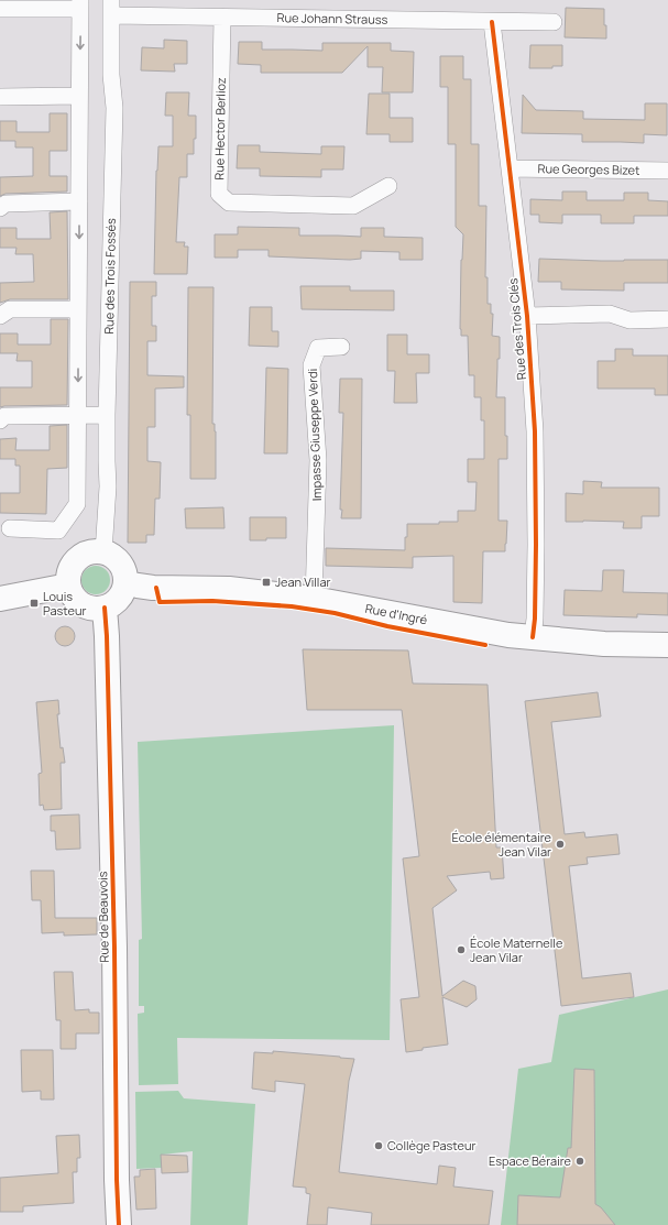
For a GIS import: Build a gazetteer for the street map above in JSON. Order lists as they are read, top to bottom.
{
  "streets": {
    "street": [
      "Rue Johann Strauss",
      "Rue Hector Berlioz",
      "Rue Georges Bizet",
      "Rue des Trois Fossés",
      "Rue des Trois Clés",
      "Impasse Giuseppe Verdi",
      "Rue d'Ingré",
      "Rue de Beauvois"
    ]
  },
  "crossings": [
    ["Rue Johann Strauss", "Rue Hector Berlioz"],
    ["Rue Johann Strauss", "Rue des Trois Fossés"],
    ["Rue Johann Strauss", "Rue des Trois Clés"],
    ["Rue Georges Bizet", "Rue des Trois Clés"],
    ["Rue des Trois Fossés", "Rue d'Ingré"],
    ["Rue des Trois Fossés", "Rue de Beauvois"],
    ["Rue des Trois Clés", "Rue d'Ingré"],
    ["Impasse Giuseppe Verdi", "Rue d'Ingré"],
    ["Rue d'Ingré", "Rue de Beauvois"]
  ],
  "places": {
    "transit": ["Jean Villar", "Louis Pasteur"],
    "other": [
      "École élémentaire Jean Vilar",
      "École Maternelle Jean Vilar",
      "Collège Pasteur",
      "Espace Béraire"
    ]
  }
}
